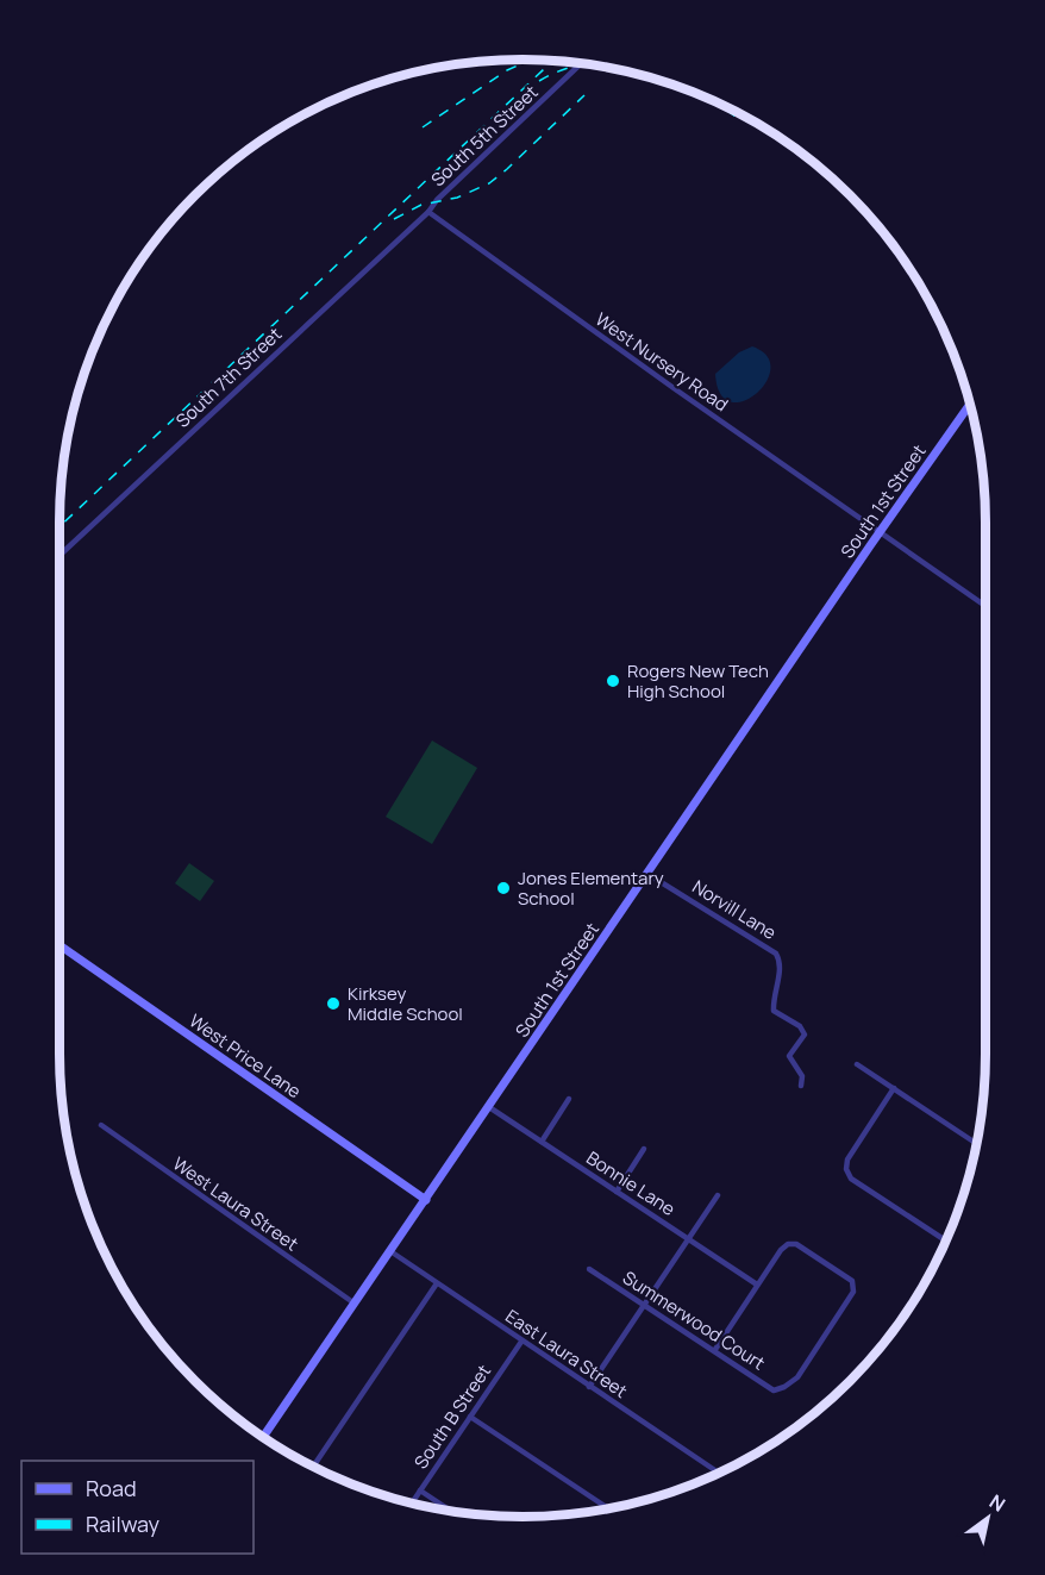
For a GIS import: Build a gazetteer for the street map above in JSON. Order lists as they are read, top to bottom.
{
  "streets": {
    "main road": ["South 1st Street", "West Price Lane"],
    "street": [
      "South 5th Street",
      "West Nursery Road",
      "South 7th Street",
      "Norvill Lane",
      "Bonnie Lane",
      "West Laura Street",
      "Summerwood Court",
      "East Laura Street",
      "South B Street"
    ]
  },
  "crossings": [
    ["South 5th Street", "West Nursery Road"],
    ["South 5th Street", "South 7th Street"],
    ["West Nursery Road", "South 7th Street"],
    ["West Nursery Road", "South 1st Street"],
    ["South 1st Street", "Norvill Lane"],
    ["South 1st Street", "West Price Lane"],
    ["South 1st Street", "Bonnie Lane"],
    ["South 1st Street", "West Laura Street"],
    ["South 1st Street", "East Laura Street"],
    ["Bonnie Lane", "Summerwood Court"],
    ["East Laura Street", "South B Street"]
  ],
  "places": ["Rogers New Tech High School", "Jones Elementary School", "Kirksey Middle School"],
  "legend": ["Road", "Railway"],
  "north": "top right"
}
